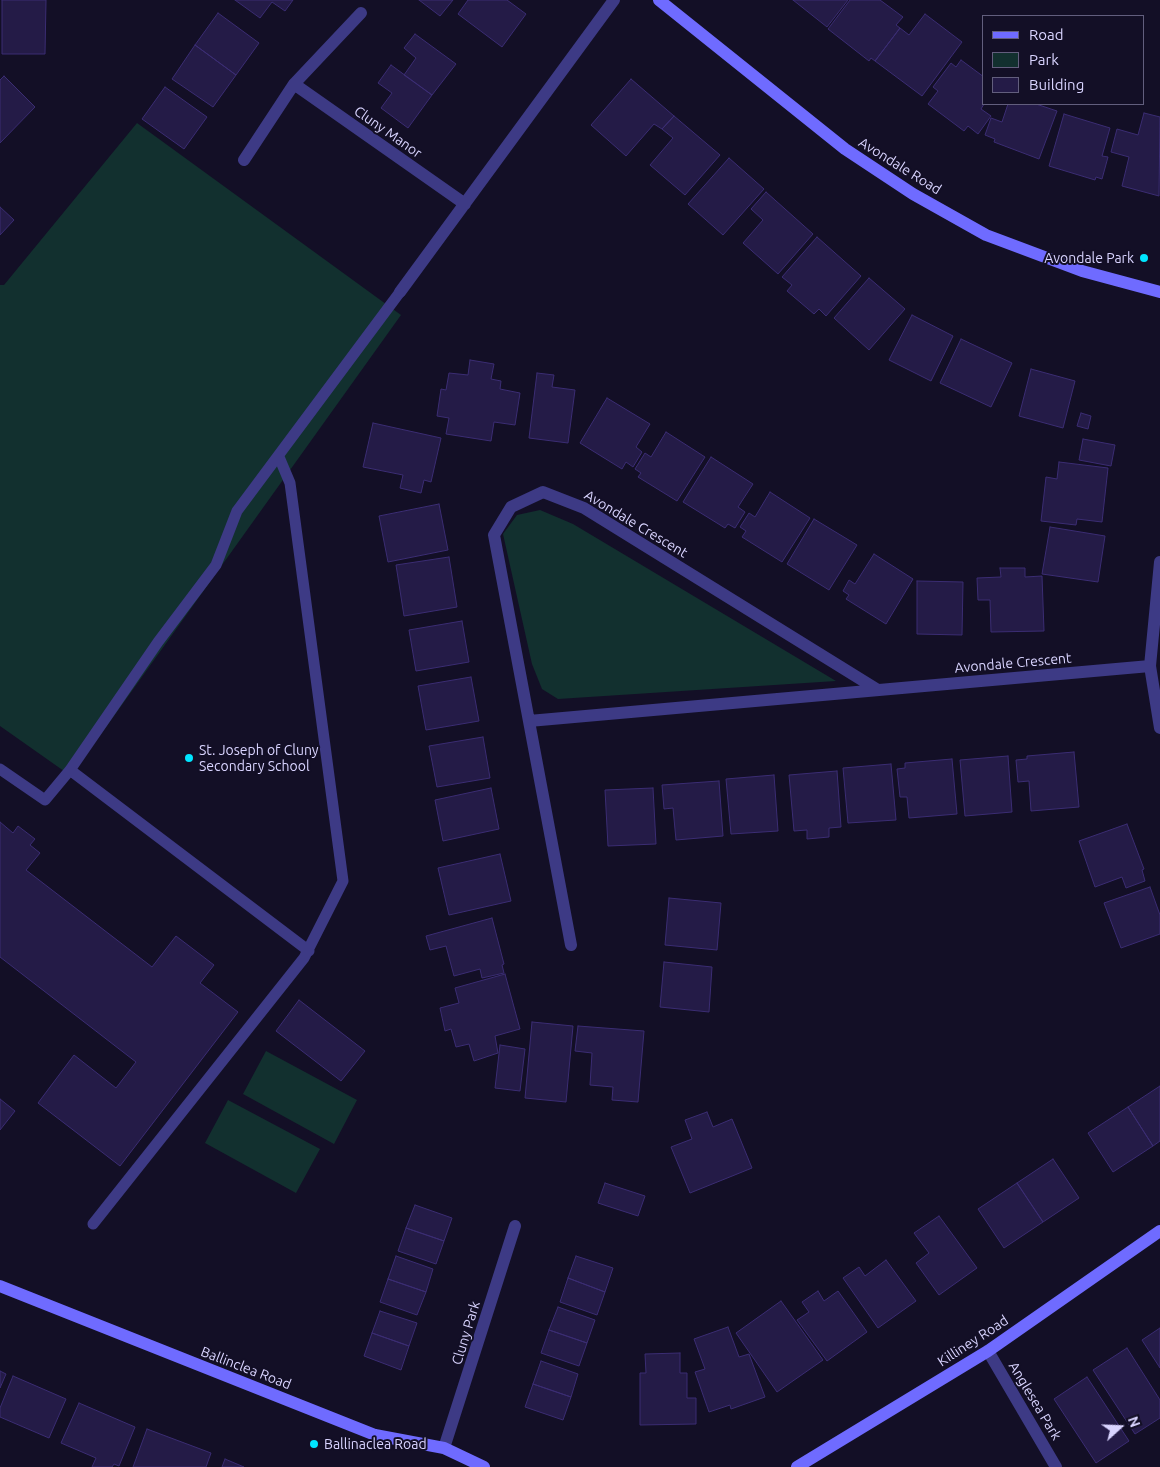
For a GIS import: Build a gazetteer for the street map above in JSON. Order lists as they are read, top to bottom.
{
  "streets": {
    "street": [
      "Cluny Manor",
      "Avondale Road",
      "Avondale Crescent",
      "Cluny Park",
      "Killiney Road",
      "Ballinclea Road",
      "Anglesea Park"
    ]
  },
  "crossings": [
    ["Cluny Park", "Ballinclea Road"],
    ["Killiney Road", "Anglesea Park"]
  ],
  "places": ["Avondale Park", "St. Joseph of Cluny Secondary School", "Ballinaclea Road"],
  "legend": ["Road", "Park", "Building"],
  "north": "right"
}
